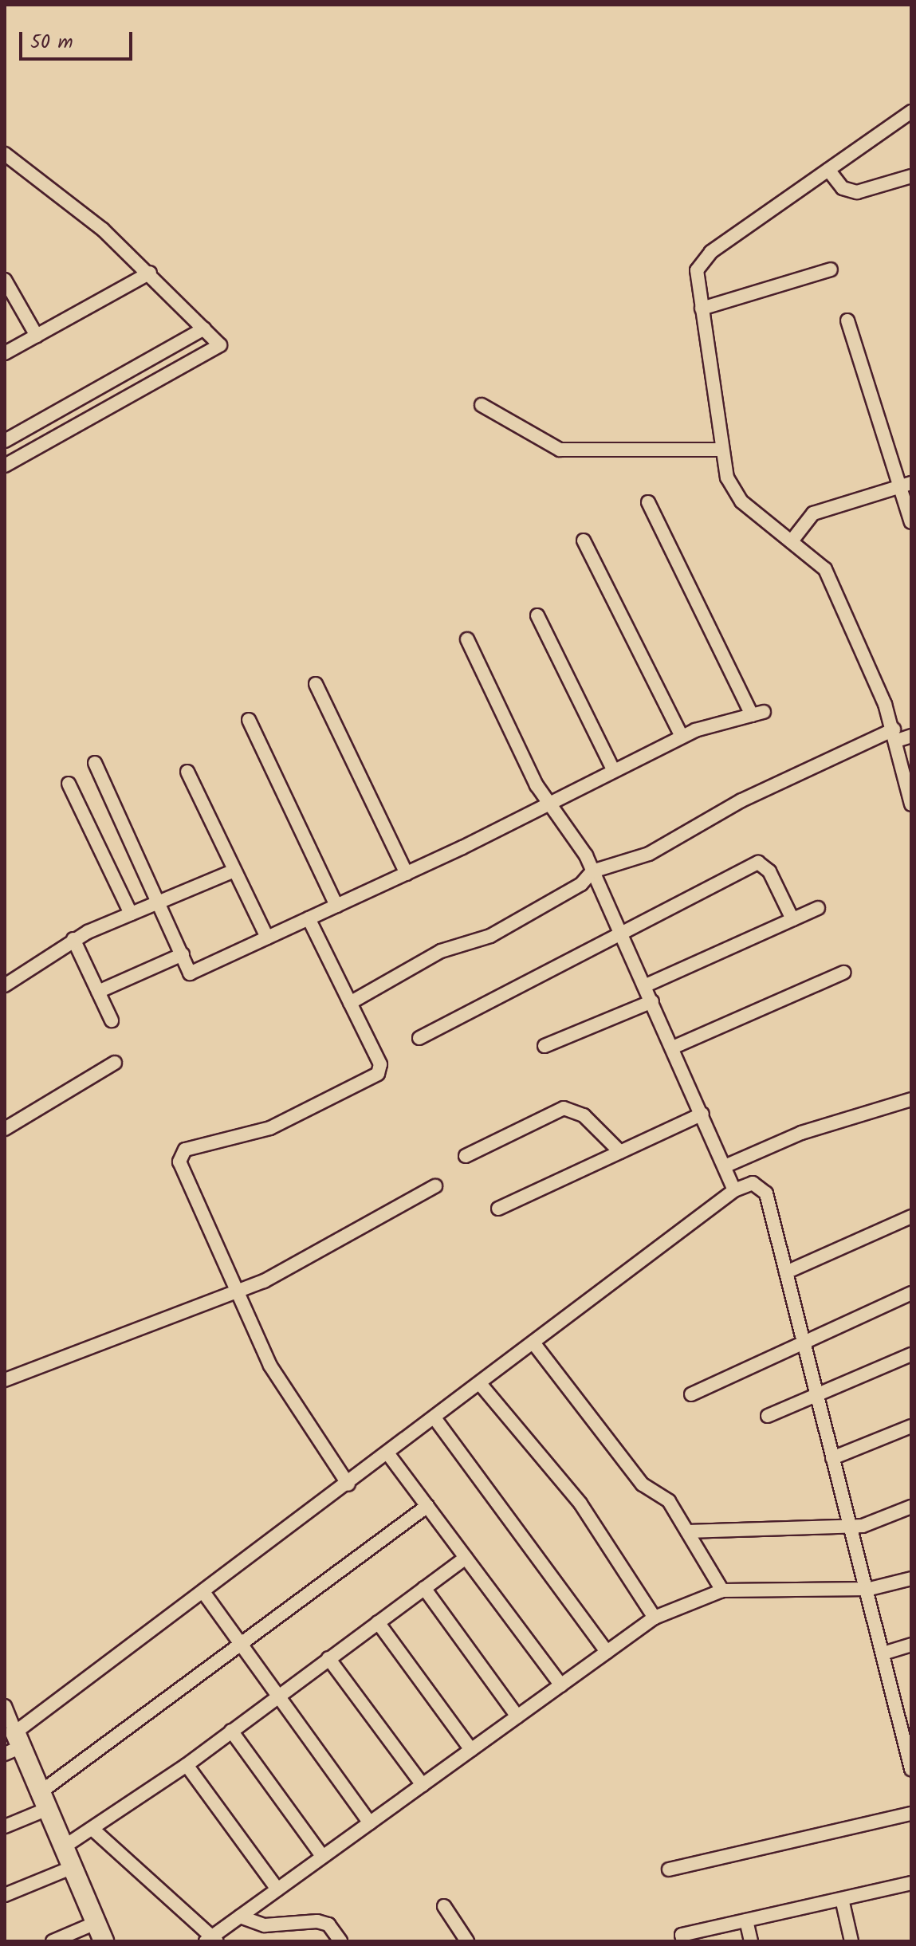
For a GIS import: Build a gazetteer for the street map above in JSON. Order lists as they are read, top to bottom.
{
  "scale_bar": "50 m"
}
